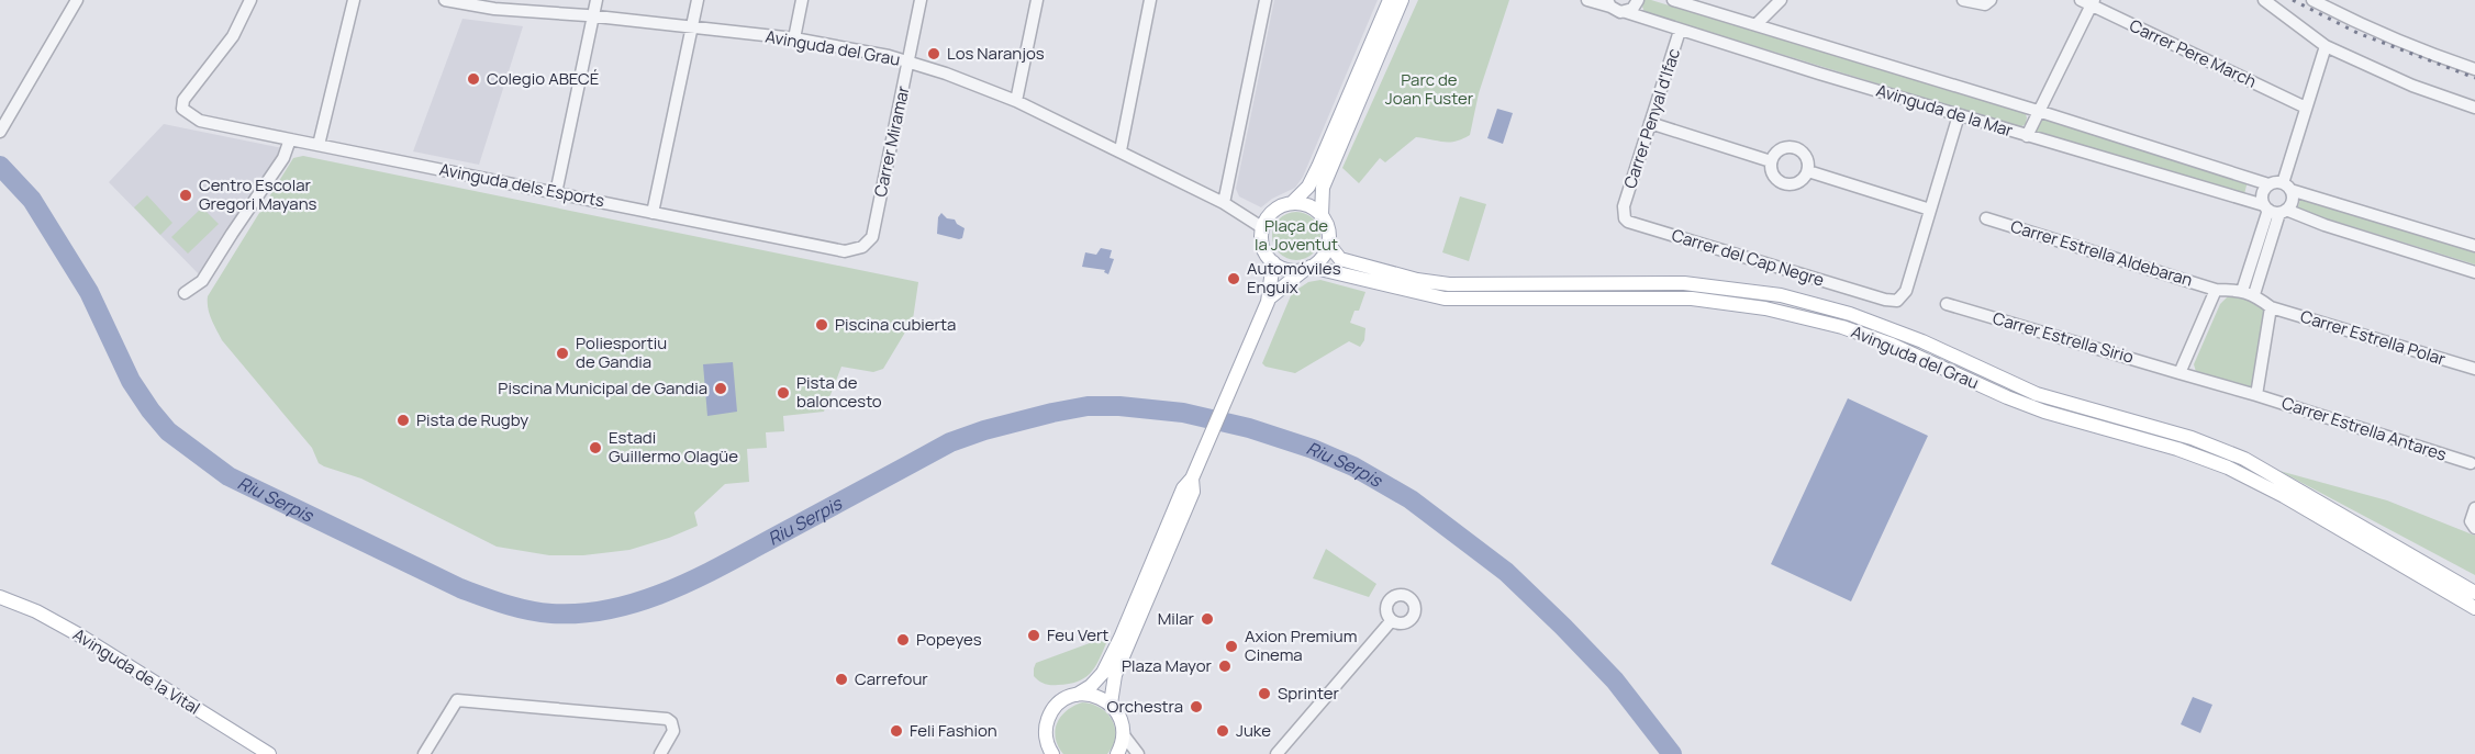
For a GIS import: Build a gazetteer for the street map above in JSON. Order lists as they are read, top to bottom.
{
  "streets": {
    "main road": ["Avinguda del Grau", "Avinguda de la Vital"],
    "street": [
      "Carrer Pere March",
      "Avinguda de la Mar",
      "Carrer Penyal d'Ifac",
      "Carrer Miramar",
      "Avinguda dels Esports",
      "Carrer Estrella Aldebaran",
      "Carrer del Cap Negre",
      "Carrer Estrella Sirio",
      "Carrer Estrella Polar",
      "Carrer Estrella Antares"
    ]
  },
  "crossings": [
    ["Avinguda del Grau", "Carrer Miramar"],
    ["Avinguda de la Mar", "Carrer Penyal d'Ifac"],
    ["Carrer Penyal d'Ifac", "Carrer del Cap Negre"],
    ["Carrer Miramar", "Avinguda dels Esports"]
  ],
  "water": ["Riu Serpis"],
  "parks": ["Parc de Joan Fuster", "Plaça de la Joventut"],
  "places": [
    "Los Naranjos",
    "Colegio ABECÉ",
    "Centro Escolar Gregori Mayans",
    "Automóviles Enguix",
    "Piscina cubierta",
    "Poliesportiu de Gandia",
    "Piscina Municipal de Gandia",
    "Pista de baloncesto",
    "Pista de Rugby",
    "Estadi Guillermo Olagüe",
    "Milar",
    "Feu Vert",
    "Popeyes",
    "Axion Premium Cinema",
    "Plaza Mayor",
    "Carrefour",
    "Sprinter",
    "Orchestra",
    "Feli Fashion",
    "Juke"
  ]
}
